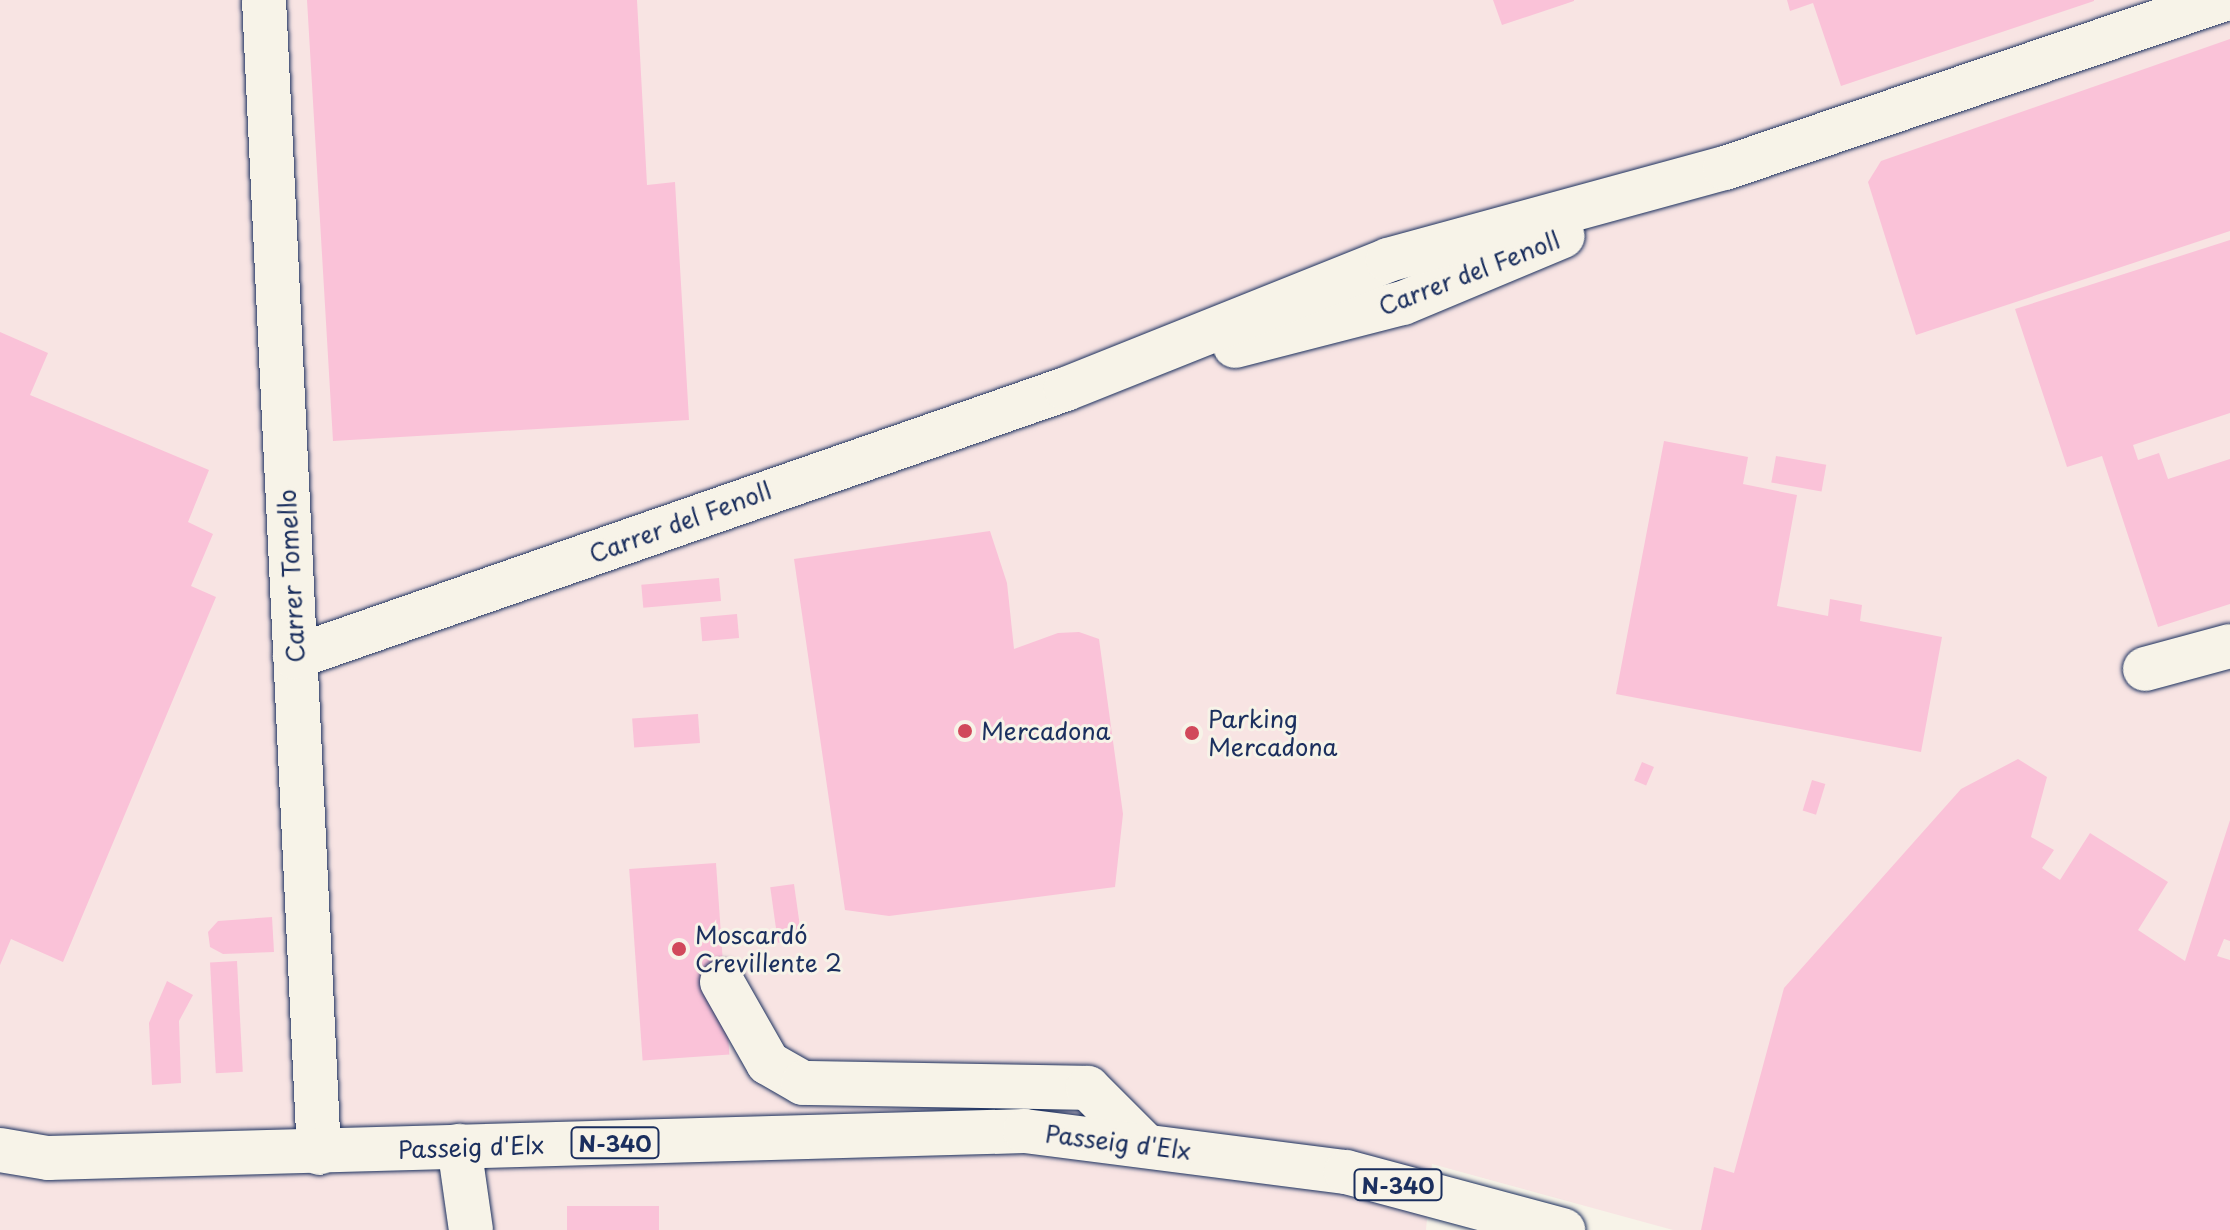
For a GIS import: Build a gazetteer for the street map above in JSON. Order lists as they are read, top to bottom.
{
  "streets": {
    "main road": [
      "Carrer del Fenoll",
      "Carrer Tomello",
      "Passeig d'Elx",
      "N-340"
    ]
  },
  "crossings": [
    ["Carrer del Fenoll", "Carrer Tomello"],
    ["Carrer Tomello", "Passeig d'Elx"]
  ],
  "places": ["Mercadona", "Parking Mercadona", "Moscardó Crevillente 2"]
}
